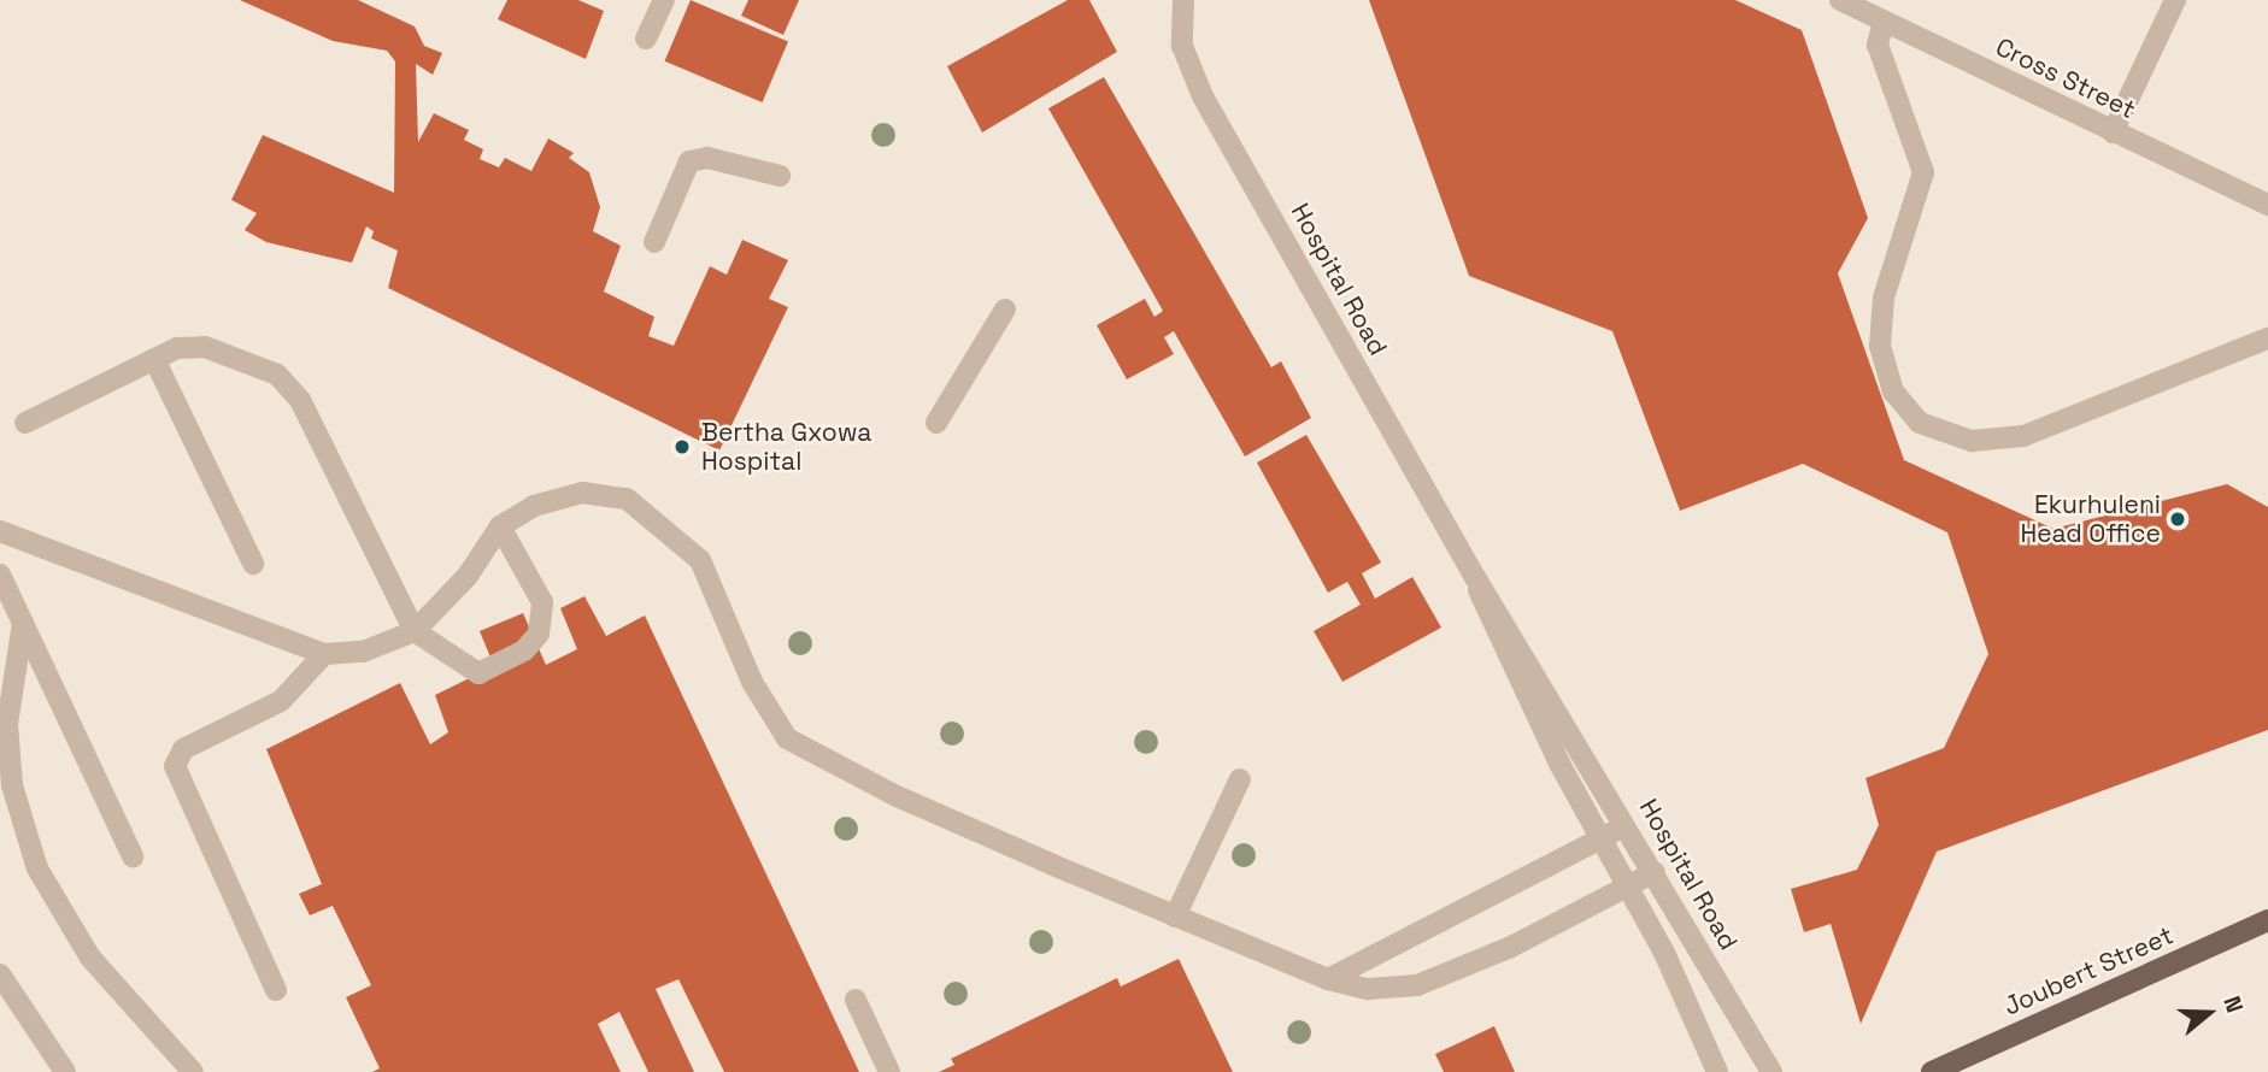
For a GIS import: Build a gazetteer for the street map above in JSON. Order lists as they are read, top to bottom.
{
  "streets": {
    "main road": ["Joubert Street"],
    "street": ["Cross Street", "Hospital Road"]
  },
  "places": ["Bertha Gxowa Hospital", "Ekurhuleni Head Office"],
  "north": "right"
}
